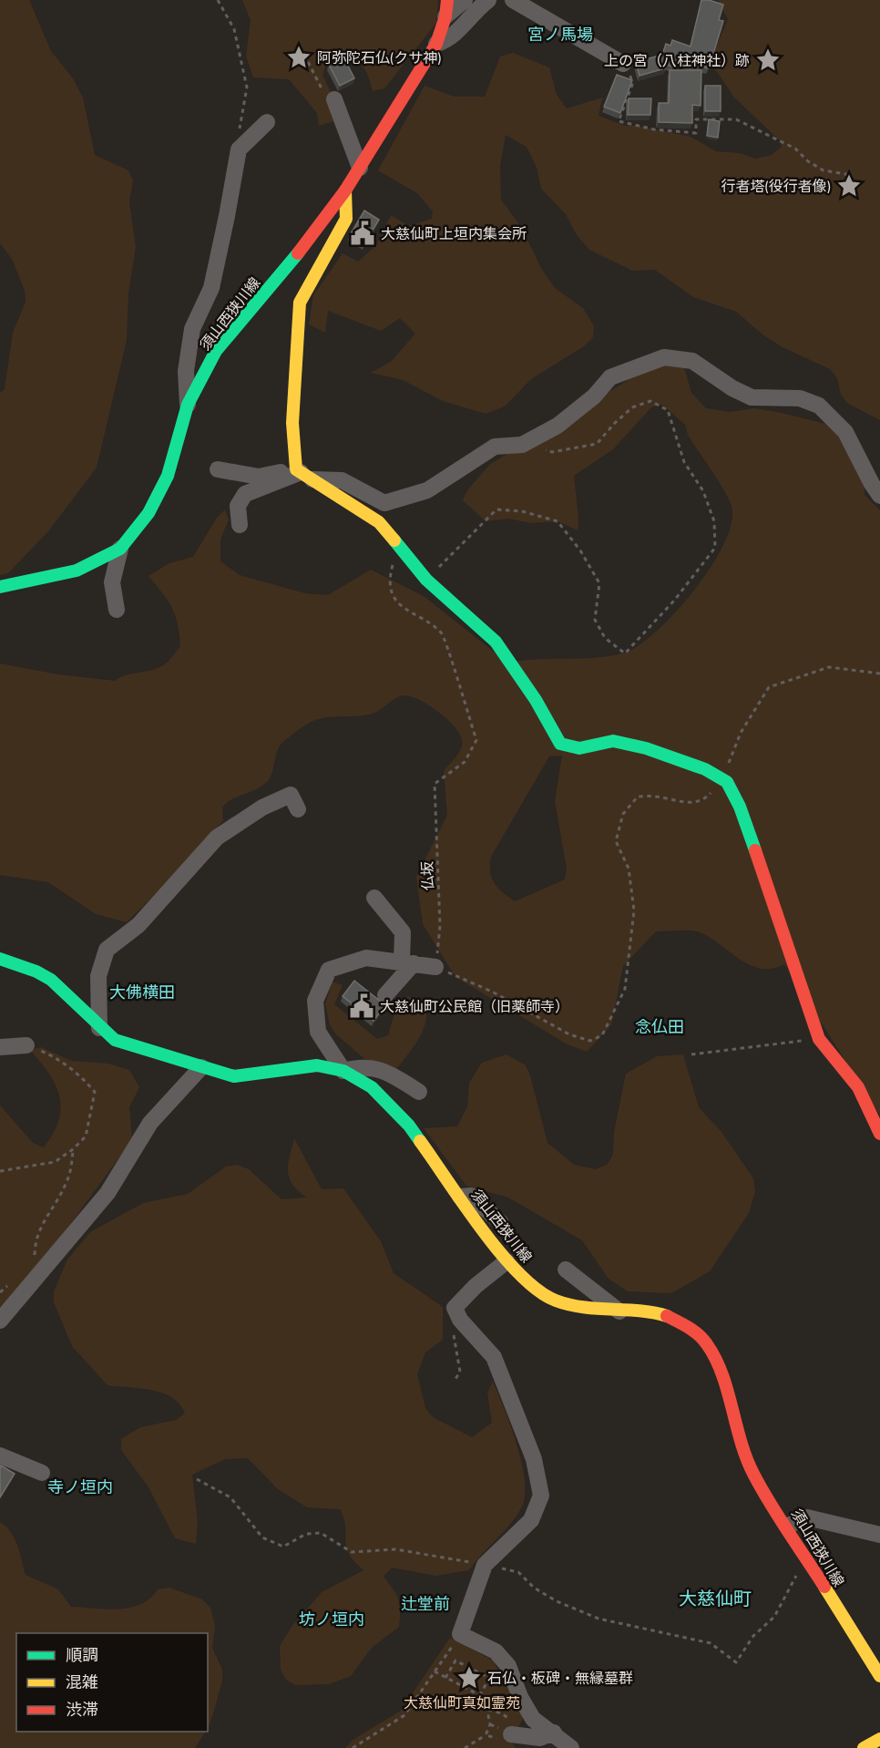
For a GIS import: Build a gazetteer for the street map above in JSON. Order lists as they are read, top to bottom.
{
  "streets": {
    "main road": ["須山西狭川線"],
    "path": ["仏坂"]
  },
  "districts": [
    "宮ノ馬場",
    "大佛横田",
    "念仏田",
    "寺ノ垣内",
    "大慈仙町",
    "辻堂前",
    "坊ノ垣内"
  ],
  "parks": ["大慈仙町真如霊苑"],
  "places": {
    "place": [
      "阿弥陀石仏(クサ神)",
      "上の宮（八柱神社）跡",
      "行者塔(役行者像)",
      "石仏・板碑・無縁墓群"
    ],
    "public building": ["大慈仙町上垣内集会所", "大慈仙町公民館（旧薬師寺）"]
  },
  "legend": ["順調", "混雑", "渋滞"]
}
